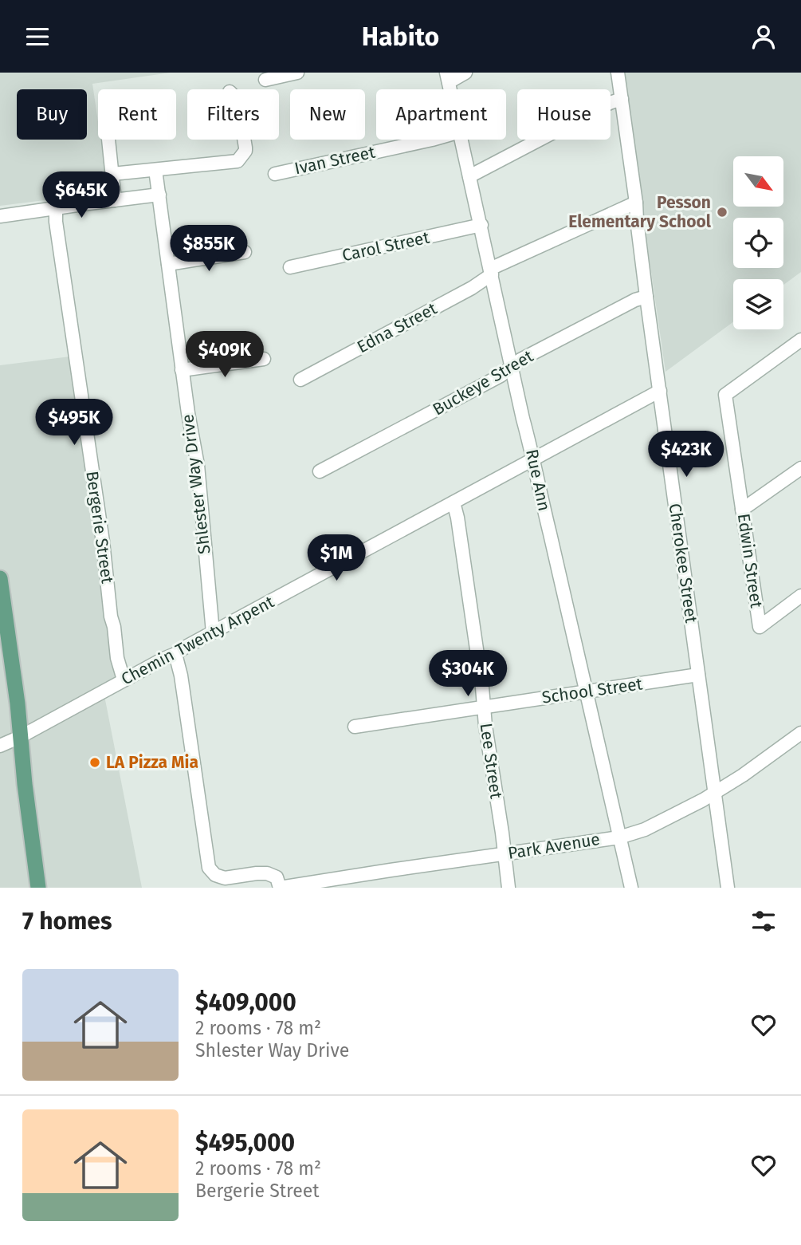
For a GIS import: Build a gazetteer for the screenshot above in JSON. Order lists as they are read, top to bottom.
{
  "streets": {
    "street": [
      "Ivan Street",
      "Carol Street",
      "Edna Street",
      "Buckeye Street",
      "Rue Ann",
      "Shlester Way Drive",
      "Bergerie Street",
      "Edwin Street",
      "Cherokee Street",
      "Chemin Twenty Arpent",
      "School Street",
      "Lee Street",
      "Park Avenue"
    ]
  },
  "crossings": [
    ["Carol Street", "Rue Ann"],
    ["Edna Street", "Rue Ann"],
    ["Edna Street", "Cherokee Street"],
    ["Buckeye Street", "Rue Ann"],
    ["Buckeye Street", "Cherokee Street"],
    ["Rue Ann", "Chemin Twenty Arpent"],
    ["Rue Ann", "School Street"],
    ["Rue Ann", "Park Avenue"],
    ["Shlester Way Drive", "Chemin Twenty Arpent"],
    ["Bergerie Street", "Chemin Twenty Arpent"],
    ["Cherokee Street", "Chemin Twenty Arpent"],
    ["Cherokee Street", "School Street"],
    ["Cherokee Street", "Park Avenue"],
    ["Chemin Twenty Arpent", "Lee Street"],
    ["School Street", "Lee Street"],
    ["Lee Street", "Park Avenue"]
  ],
  "places": ["Pesson Elementary School", "LA Pizza Mia"],
  "north": "bottom right",
  "page": {
    "header": "Habito",
    "chip": [
      "Buy",
      "Rent",
      "Filters",
      "New",
      "Apartment",
      "House"
    ],
    "price": [
      "$645K",
      "$855K",
      "$409K",
      "$495K",
      "$423K",
      "$1M",
      "$304K"
    ],
    "heading": "7 homes",
    "list": [
      {
        "name": "$409,000",
        "note": "2 rooms · 78 m² · Shlester Way Drive"
      },
      {
        "name": "$495,000",
        "note": "2 rooms · 78 m² · Bergerie Street"
      }
    ]
  }
}
